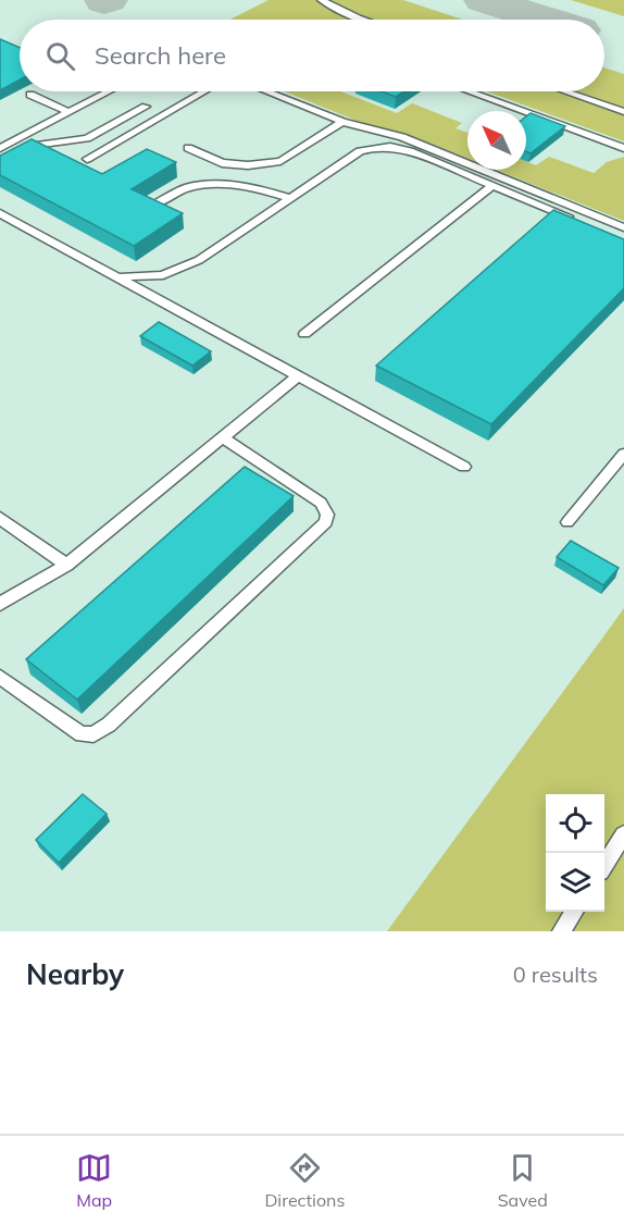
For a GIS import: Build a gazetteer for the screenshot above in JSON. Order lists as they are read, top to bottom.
{
  "north": "top left",
  "page": {
    "search": "Search here",
    "heading": ["Nearby", "0 results"],
    "nav": ["Map", "Directions", "Saved"]
  }
}
